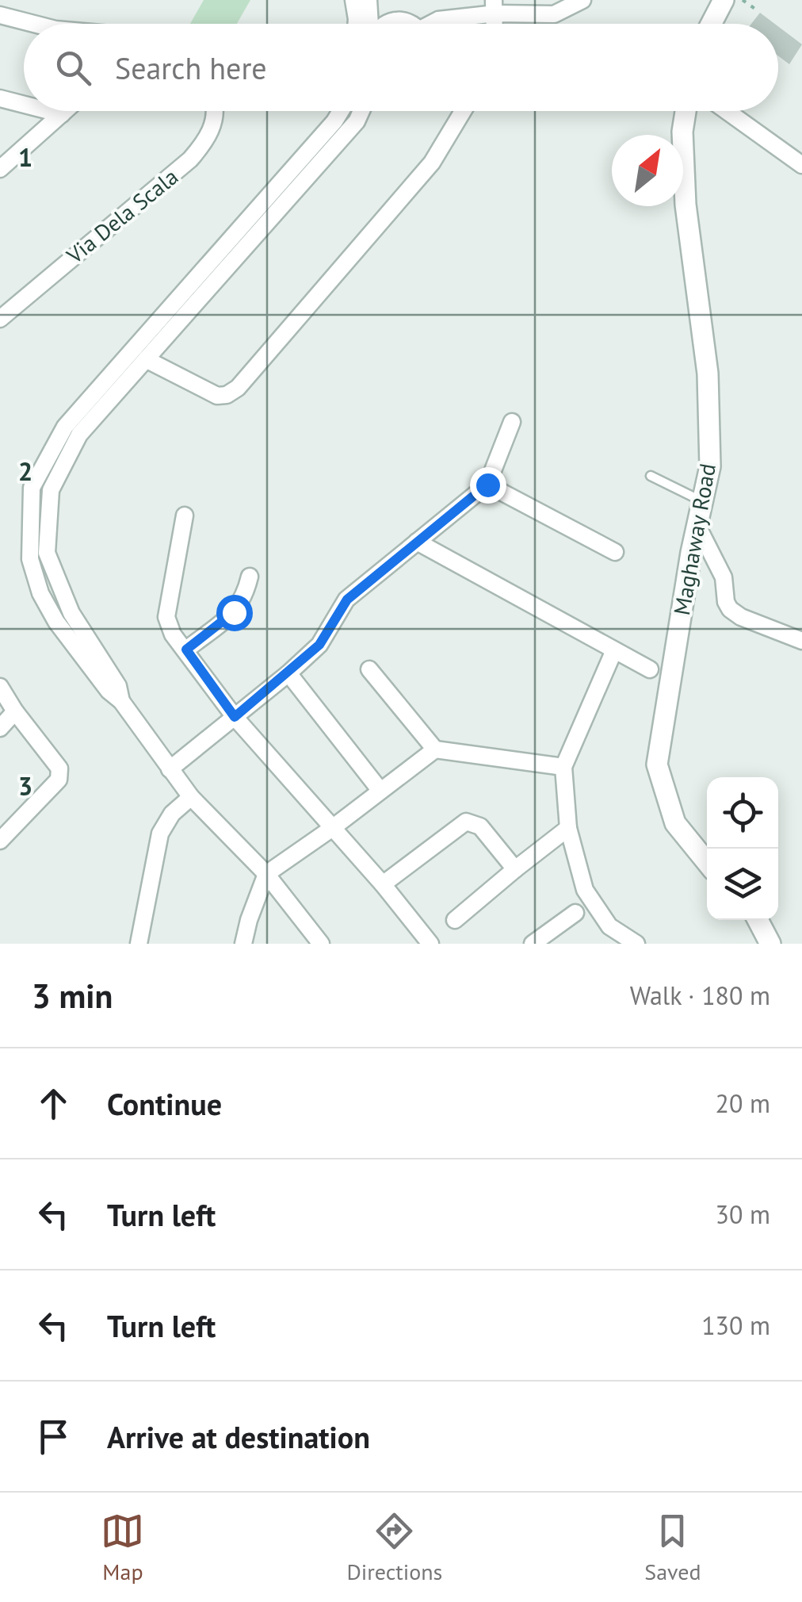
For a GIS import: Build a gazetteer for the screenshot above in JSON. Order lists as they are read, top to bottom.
{
  "streets": {
    "street": ["Via Dela Scala", "Maghaway Road"]
  },
  "north": "top right",
  "page": {
    "search": "Search here",
    "heading": ["3 min", "Walk · 180 m"],
    "list": [
      ["Continue", "20 m"],
      ["Turn left", "30 m"],
      ["Turn left", "130 m"],
      "Arrive at destination"
    ],
    "nav": ["Map", "Directions", "Saved"]
  },
  "grid": {
    "rows": ["1", "2", "3"]
  }
}
